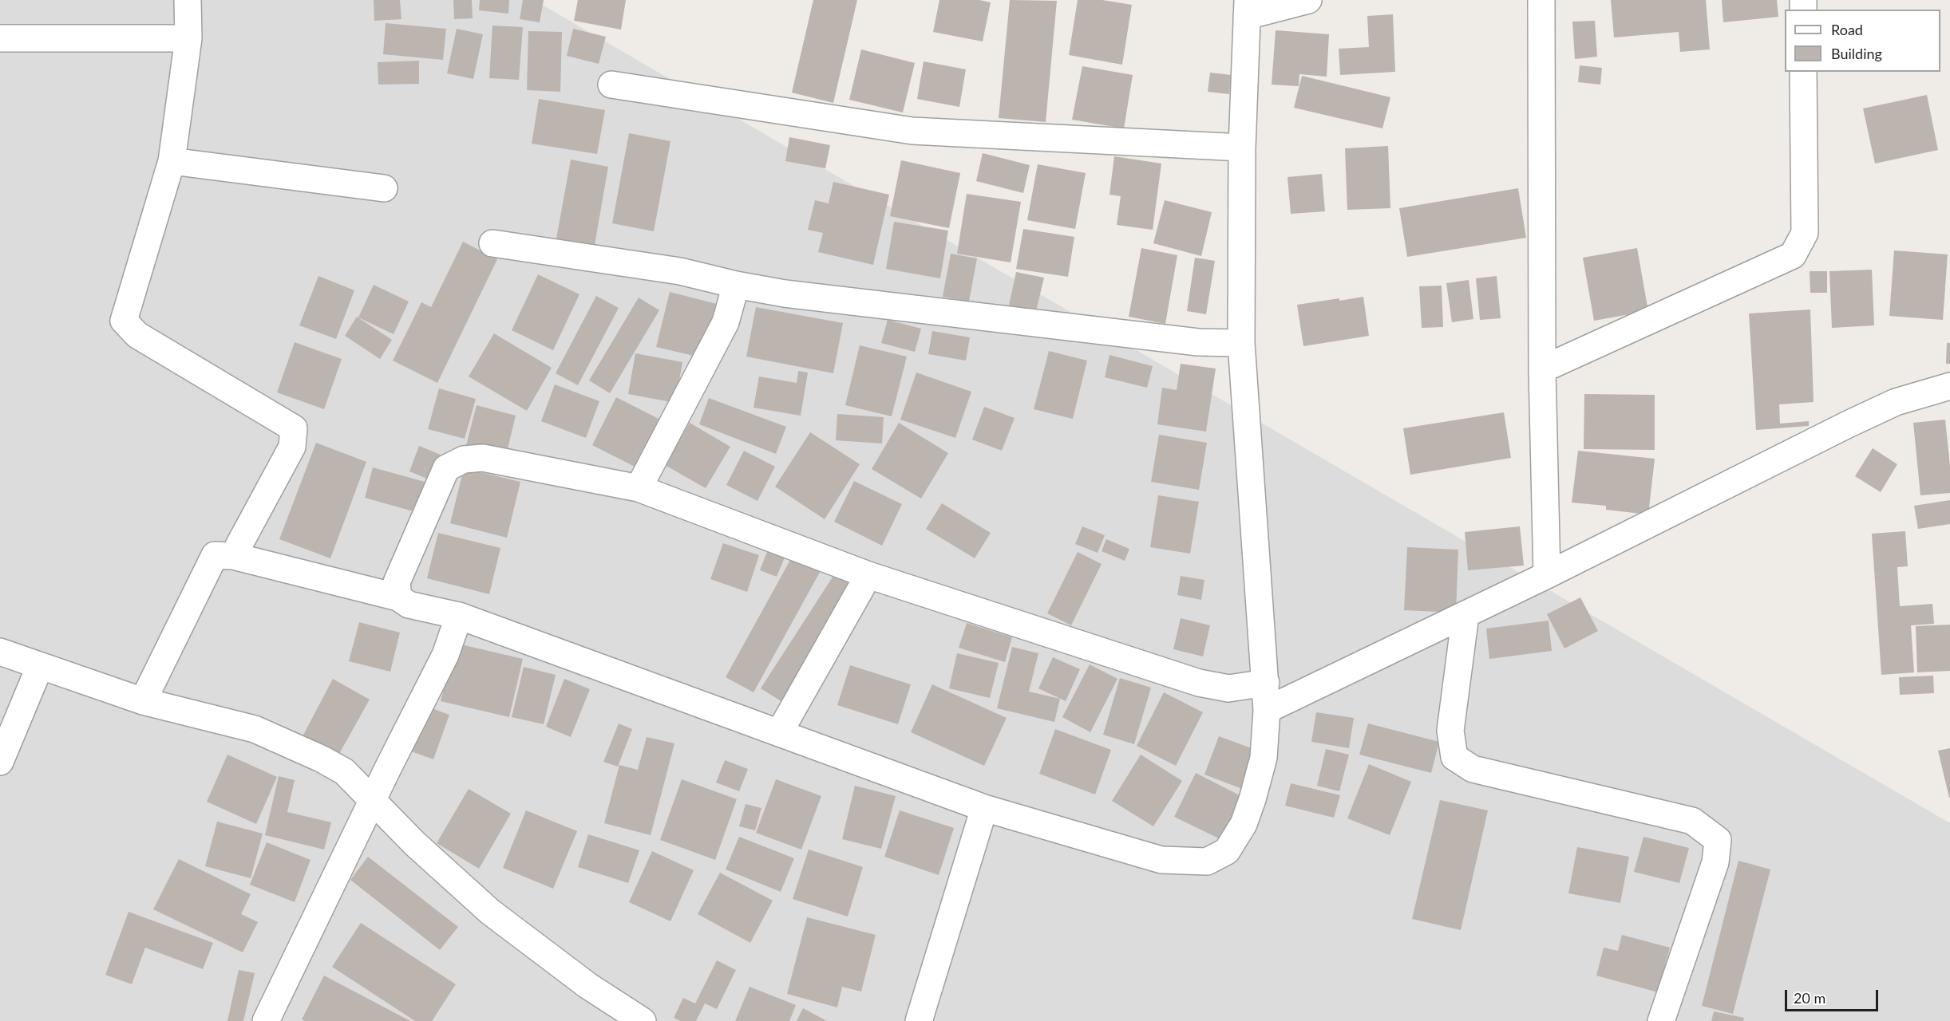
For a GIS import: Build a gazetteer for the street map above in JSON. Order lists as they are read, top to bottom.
{
  "legend": ["Road", "Building"],
  "scale_bar": "20 m"
}
